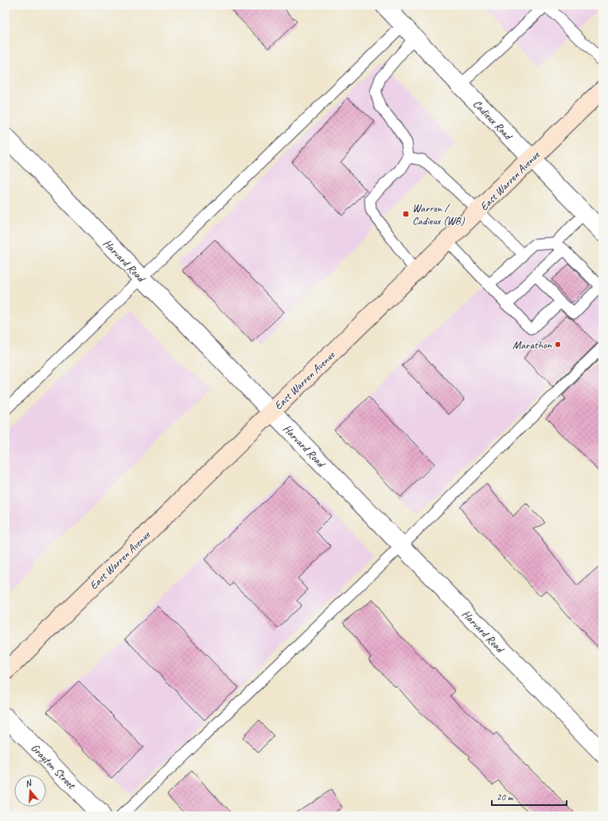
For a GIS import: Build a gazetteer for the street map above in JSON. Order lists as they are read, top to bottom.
{
  "streets": {
    "main road": ["East Warren Avenue"],
    "street": ["Cadieux Road", "Harvard Road", "Grayton Street"]
  },
  "crossings": [
    ["Cadieux Road", "East Warren Avenue"],
    ["East Warren Avenue", "Harvard Road"]
  ],
  "places": {
    "transit": ["Warren / Cadieux (WB)"],
    "other": ["Marathon"]
  },
  "scale_bar": "20 m",
  "north": "top"
}
